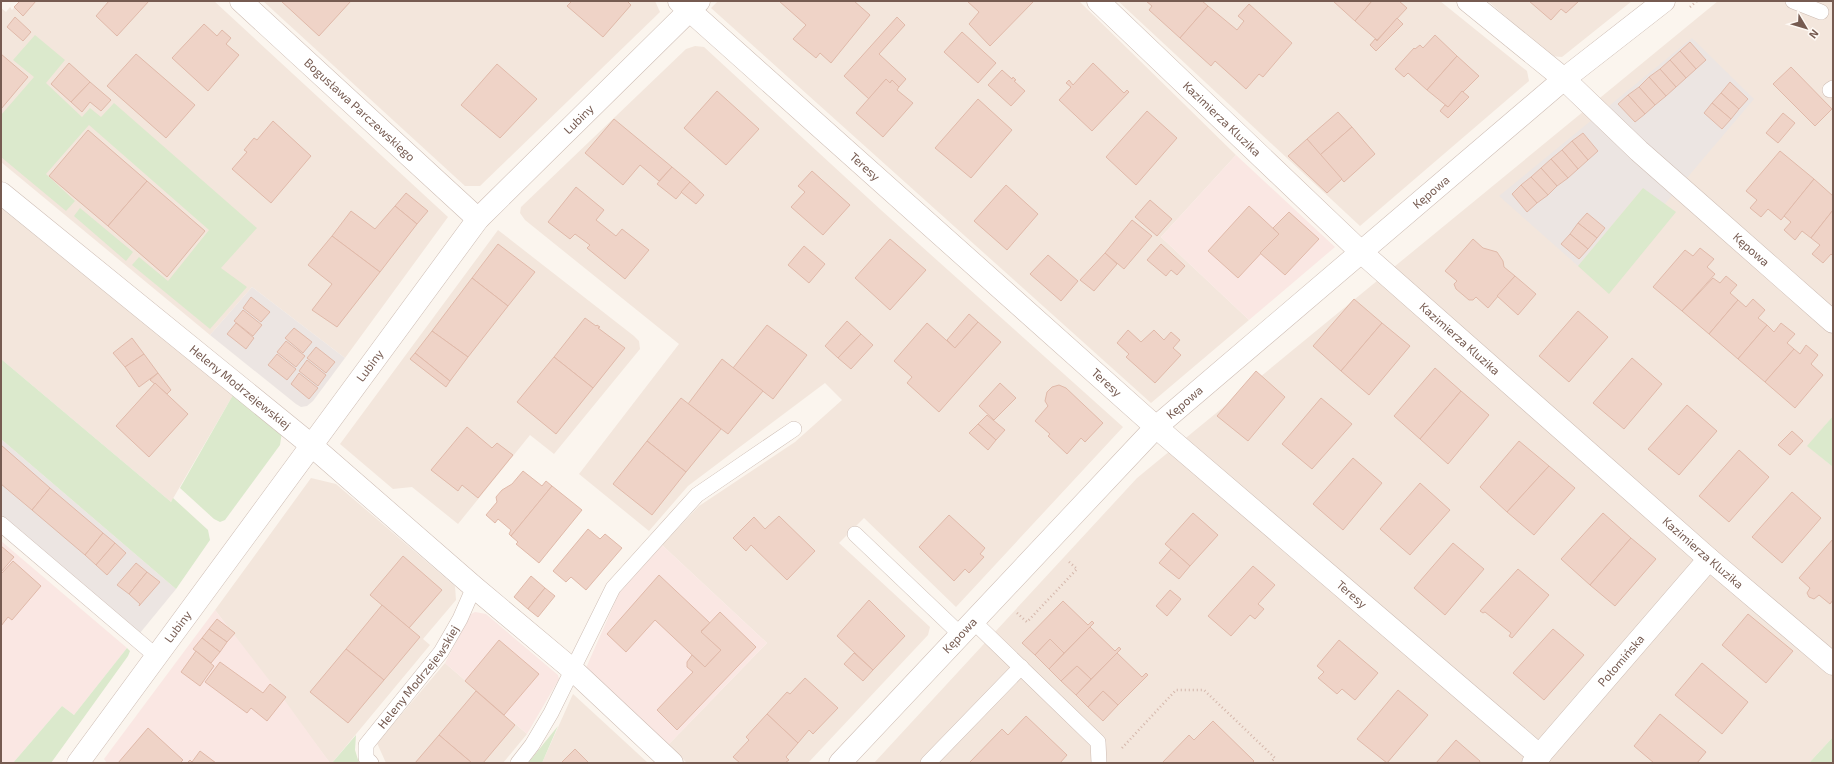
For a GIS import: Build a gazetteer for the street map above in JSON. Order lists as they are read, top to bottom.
{
  "streets": {
    "street": [
      "Bogusława Parczewskiego",
      "Kazimierza Kluzika",
      "Lubiny",
      "Teresy",
      "Kępowa",
      "Heleny Modrzejewskiej",
      "Połomińska"
    ]
  },
  "crossings": [
    ["Bogusława Parczewskiego", "Lubiny"],
    ["Kazimierza Kluzika", "Kępowa"],
    ["Kazimierza Kluzika", "Połomińska"],
    ["Lubiny", "Teresy"],
    ["Lubiny", "Heleny Modrzejewskiej"],
    ["Teresy", "Kępowa"],
    ["Teresy", "Połomińska"]
  ],
  "north": "bottom right"
}
